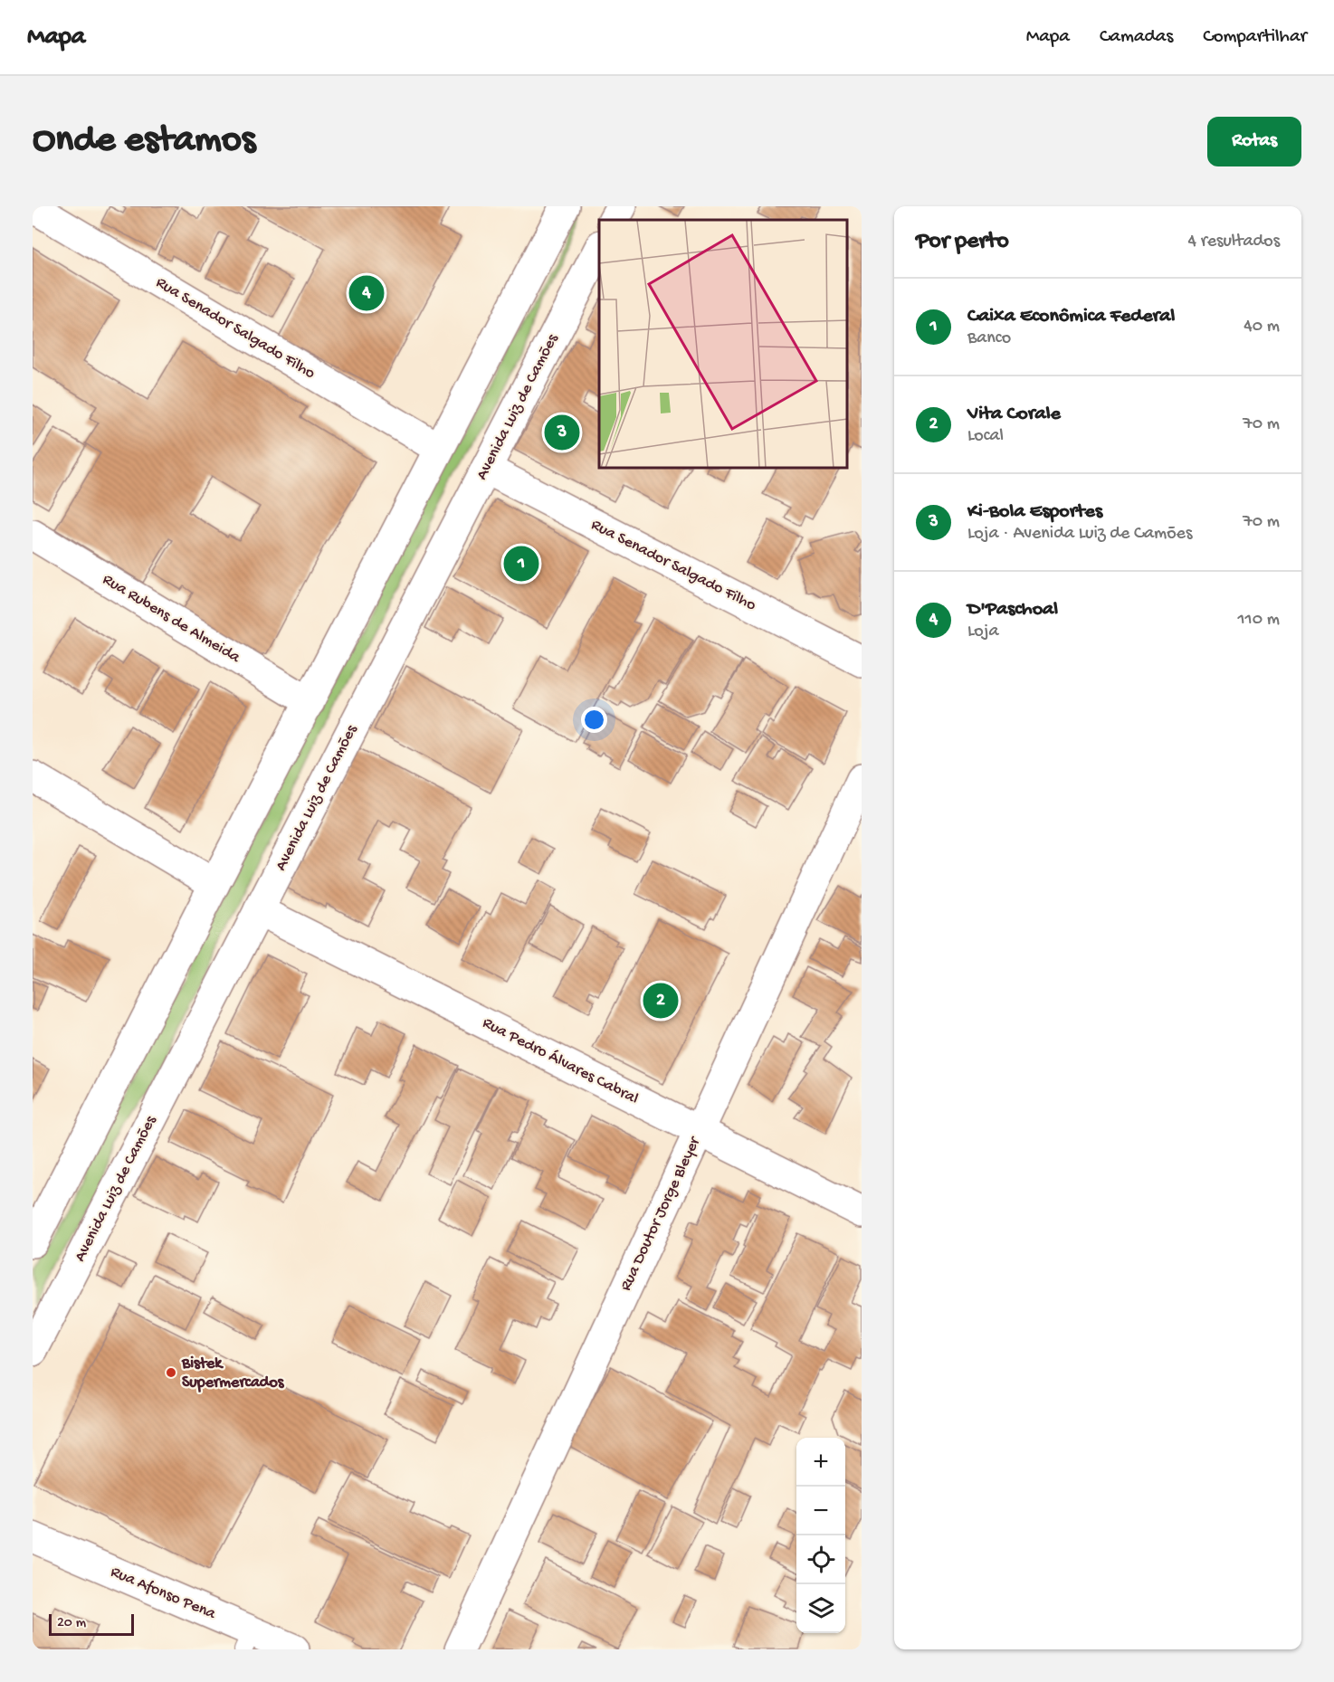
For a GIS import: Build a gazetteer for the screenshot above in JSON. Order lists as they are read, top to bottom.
{
  "streets": {
    "street": [
      "Rua Senador Salgado Filho",
      "Avenida Luiz de Camões",
      "Rua Rubens de Almeida",
      "Rua Pedro Álvares Cabral",
      "Rua Doutor Jorge Bleyer",
      "Rua Afonso Pena"
    ]
  },
  "crossings": [
    ["Rua Senador Salgado Filho", "Avenida Luiz de Camões"],
    ["Avenida Luiz de Camões", "Rua Pedro Álvares Cabral"],
    ["Rua Pedro Álvares Cabral", "Rua Doutor Jorge Bleyer"]
  ],
  "places": ["Bistek Supermercados"],
  "scale_bar": "20 m",
  "page": {
    "header": "Mapa",
    "nav": ["Mapa", "Camadas", "Compartilhar"],
    "buttons": "Rotas",
    "title": "Onde estamos",
    "heading": ["Por perto", "4 resultados"],
    "pins": [
      "4",
      "3",
      "1",
      "2"
    ],
    "list": [
      {
        "mark": "1",
        "name": "Caixa Econômica Federal",
        "note": "Banco",
        "value": "40 m"
      },
      {
        "mark": "2",
        "name": "Vita Corale",
        "note": "Local",
        "value": "70 m"
      },
      {
        "mark": "3",
        "name": "Ki-Bola Esportes",
        "note": "Loja · Avenida Luiz de Camões",
        "value": "70 m"
      },
      {
        "mark": "4",
        "name": "D'Paschoal",
        "note": "Loja",
        "value": "110 m"
      }
    ],
    "map_buttons": ["+", "−"],
    "scale": "20 m"
  }
}
